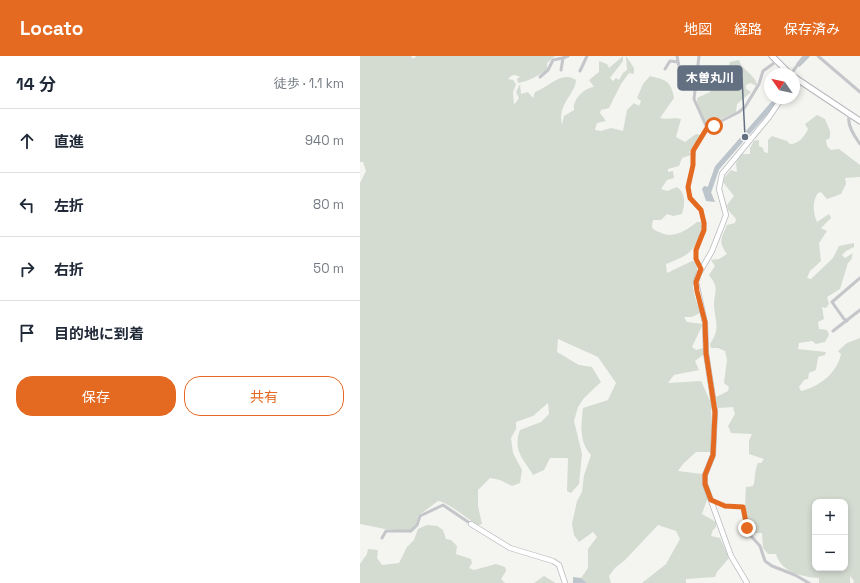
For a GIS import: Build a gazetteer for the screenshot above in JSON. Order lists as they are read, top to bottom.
{
  "places": ["木曽丸川"],
  "north": "top left",
  "page": {
    "header": "Locato",
    "nav": ["地図", "経路", "保存済み"],
    "heading": ["14 分", "徒歩 · 1.1 km"],
    "list": [
      ["直進", "940 m"],
      ["左折", "80 m"],
      ["右折", "50 m"],
      "目的地に到着"
    ],
    "buttons": ["保存", "共有"],
    "map_buttons": ["+", "−"]
  }
}
